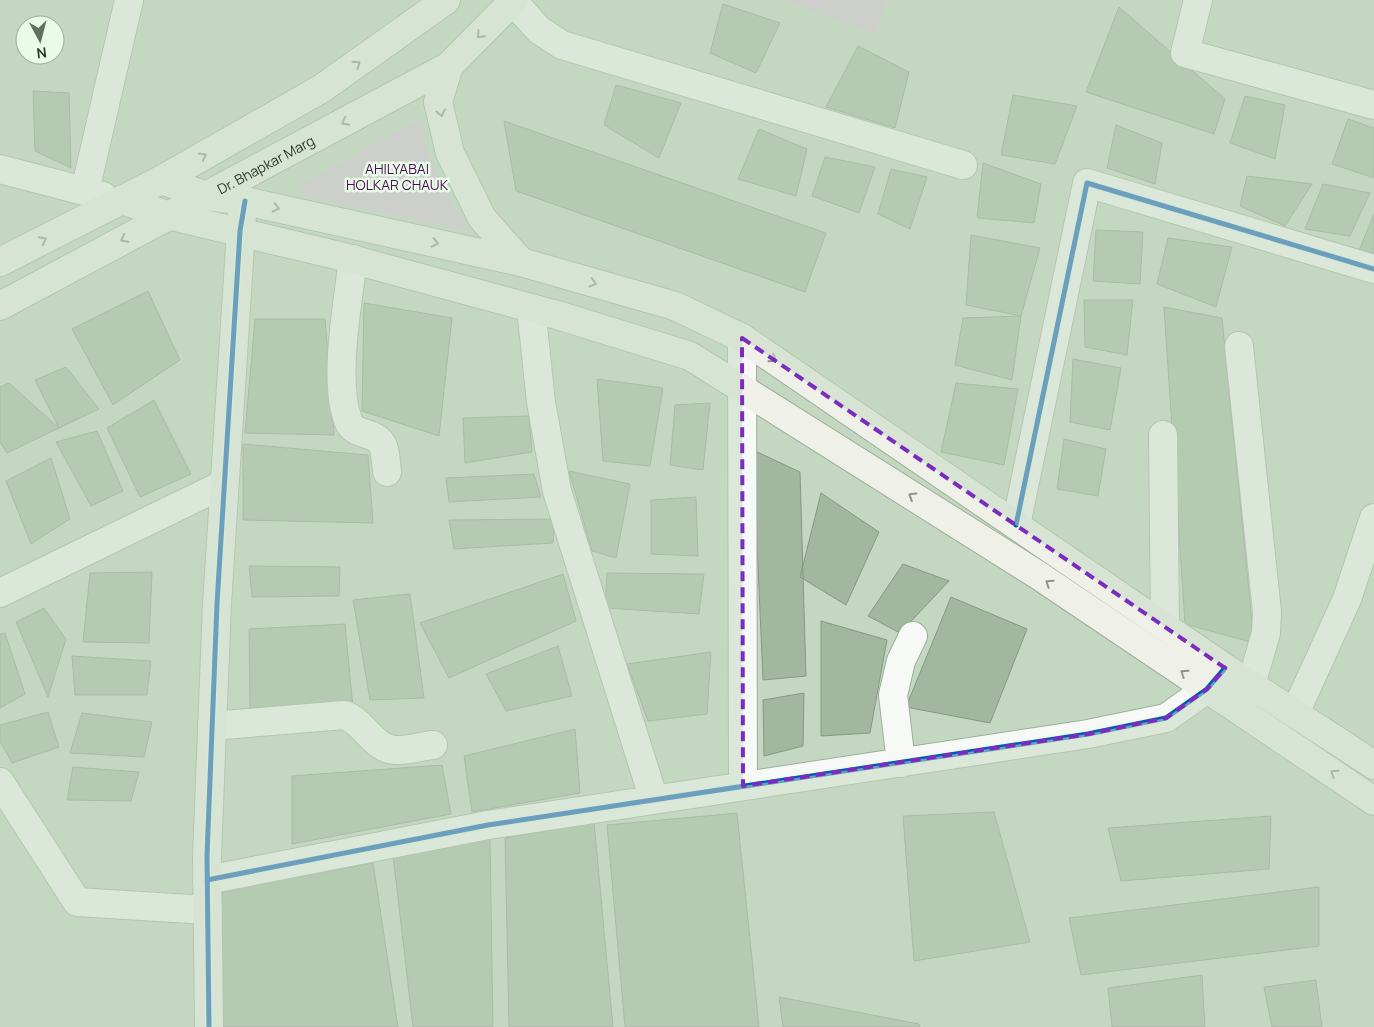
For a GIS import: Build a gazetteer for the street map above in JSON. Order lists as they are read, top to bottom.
{
  "streets": {
    "main road": ["Dr. Bhapkar Marg"]
  },
  "parks": ["AHILYABAI HOLKAR CHAUK"],
  "north": "bottom"
}
